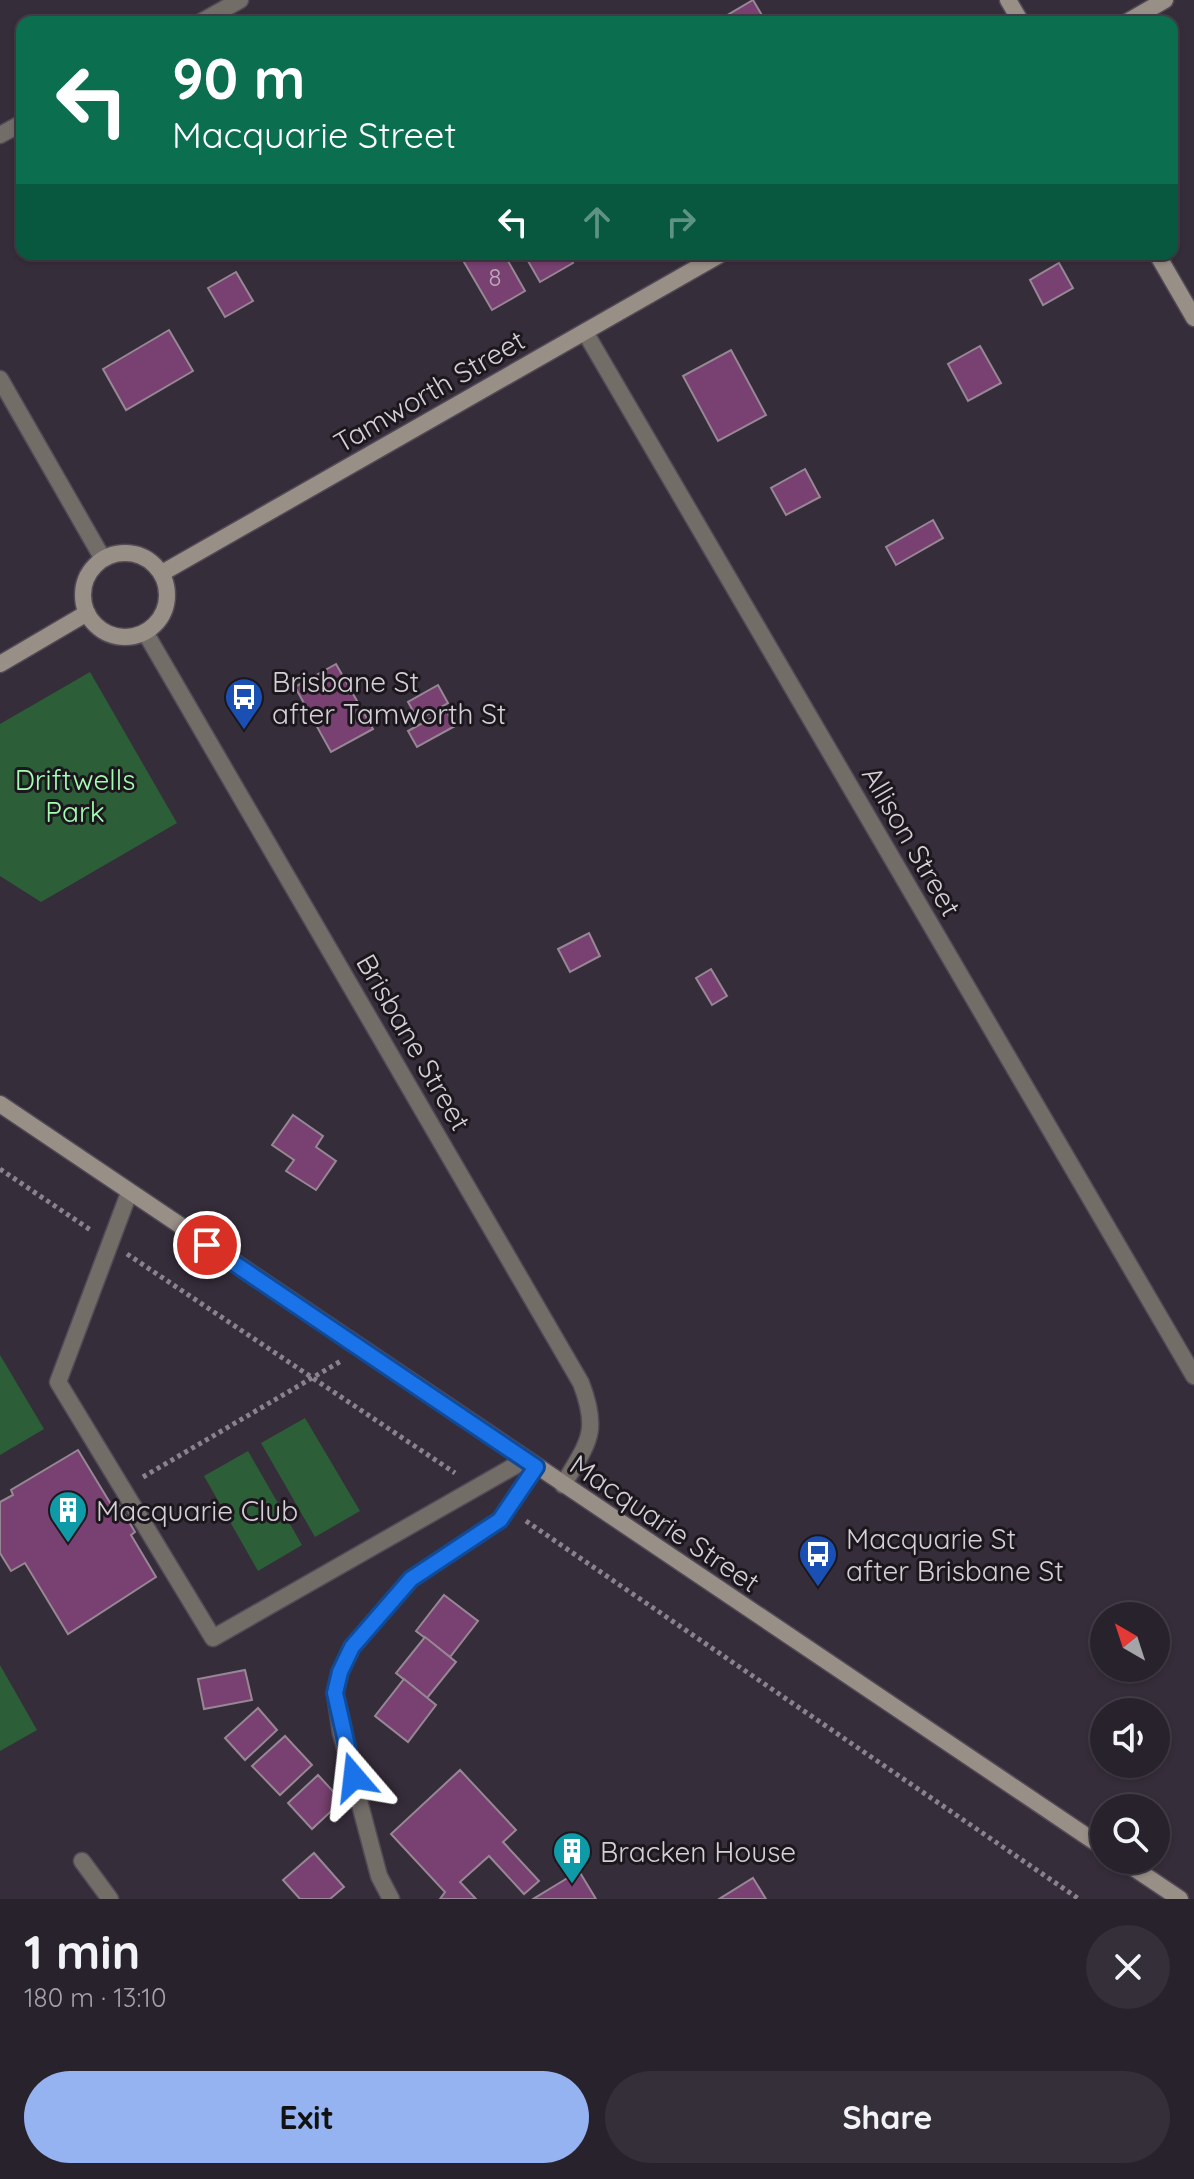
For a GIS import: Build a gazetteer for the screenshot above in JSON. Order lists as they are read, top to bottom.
{
  "streets": {
    "street": [
      "Tamworth Street",
      "Allison Street",
      "Brisbane Street",
      "Macquarie Street"
    ]
  },
  "crossings": [
    ["Tamworth Street", "Allison Street"],
    ["Tamworth Street", "Brisbane Street"],
    ["Brisbane Street", "Macquarie Street"]
  ],
  "parks": ["Driftwells Park"],
  "places": {
    "bus stop": ["Brisbane St after Tamworth St", "Macquarie St after Brisbane St"],
    "building": ["Macquarie Club", "Bracken House"]
  },
  "house_numbers": ["8"],
  "north": "top left",
  "page": {
    "turn": ["90 m", "Macquarie Street"],
    "heading": ["1 min", "180 m · 13:10"],
    "buttons": ["Exit", "Share"]
  }
}
